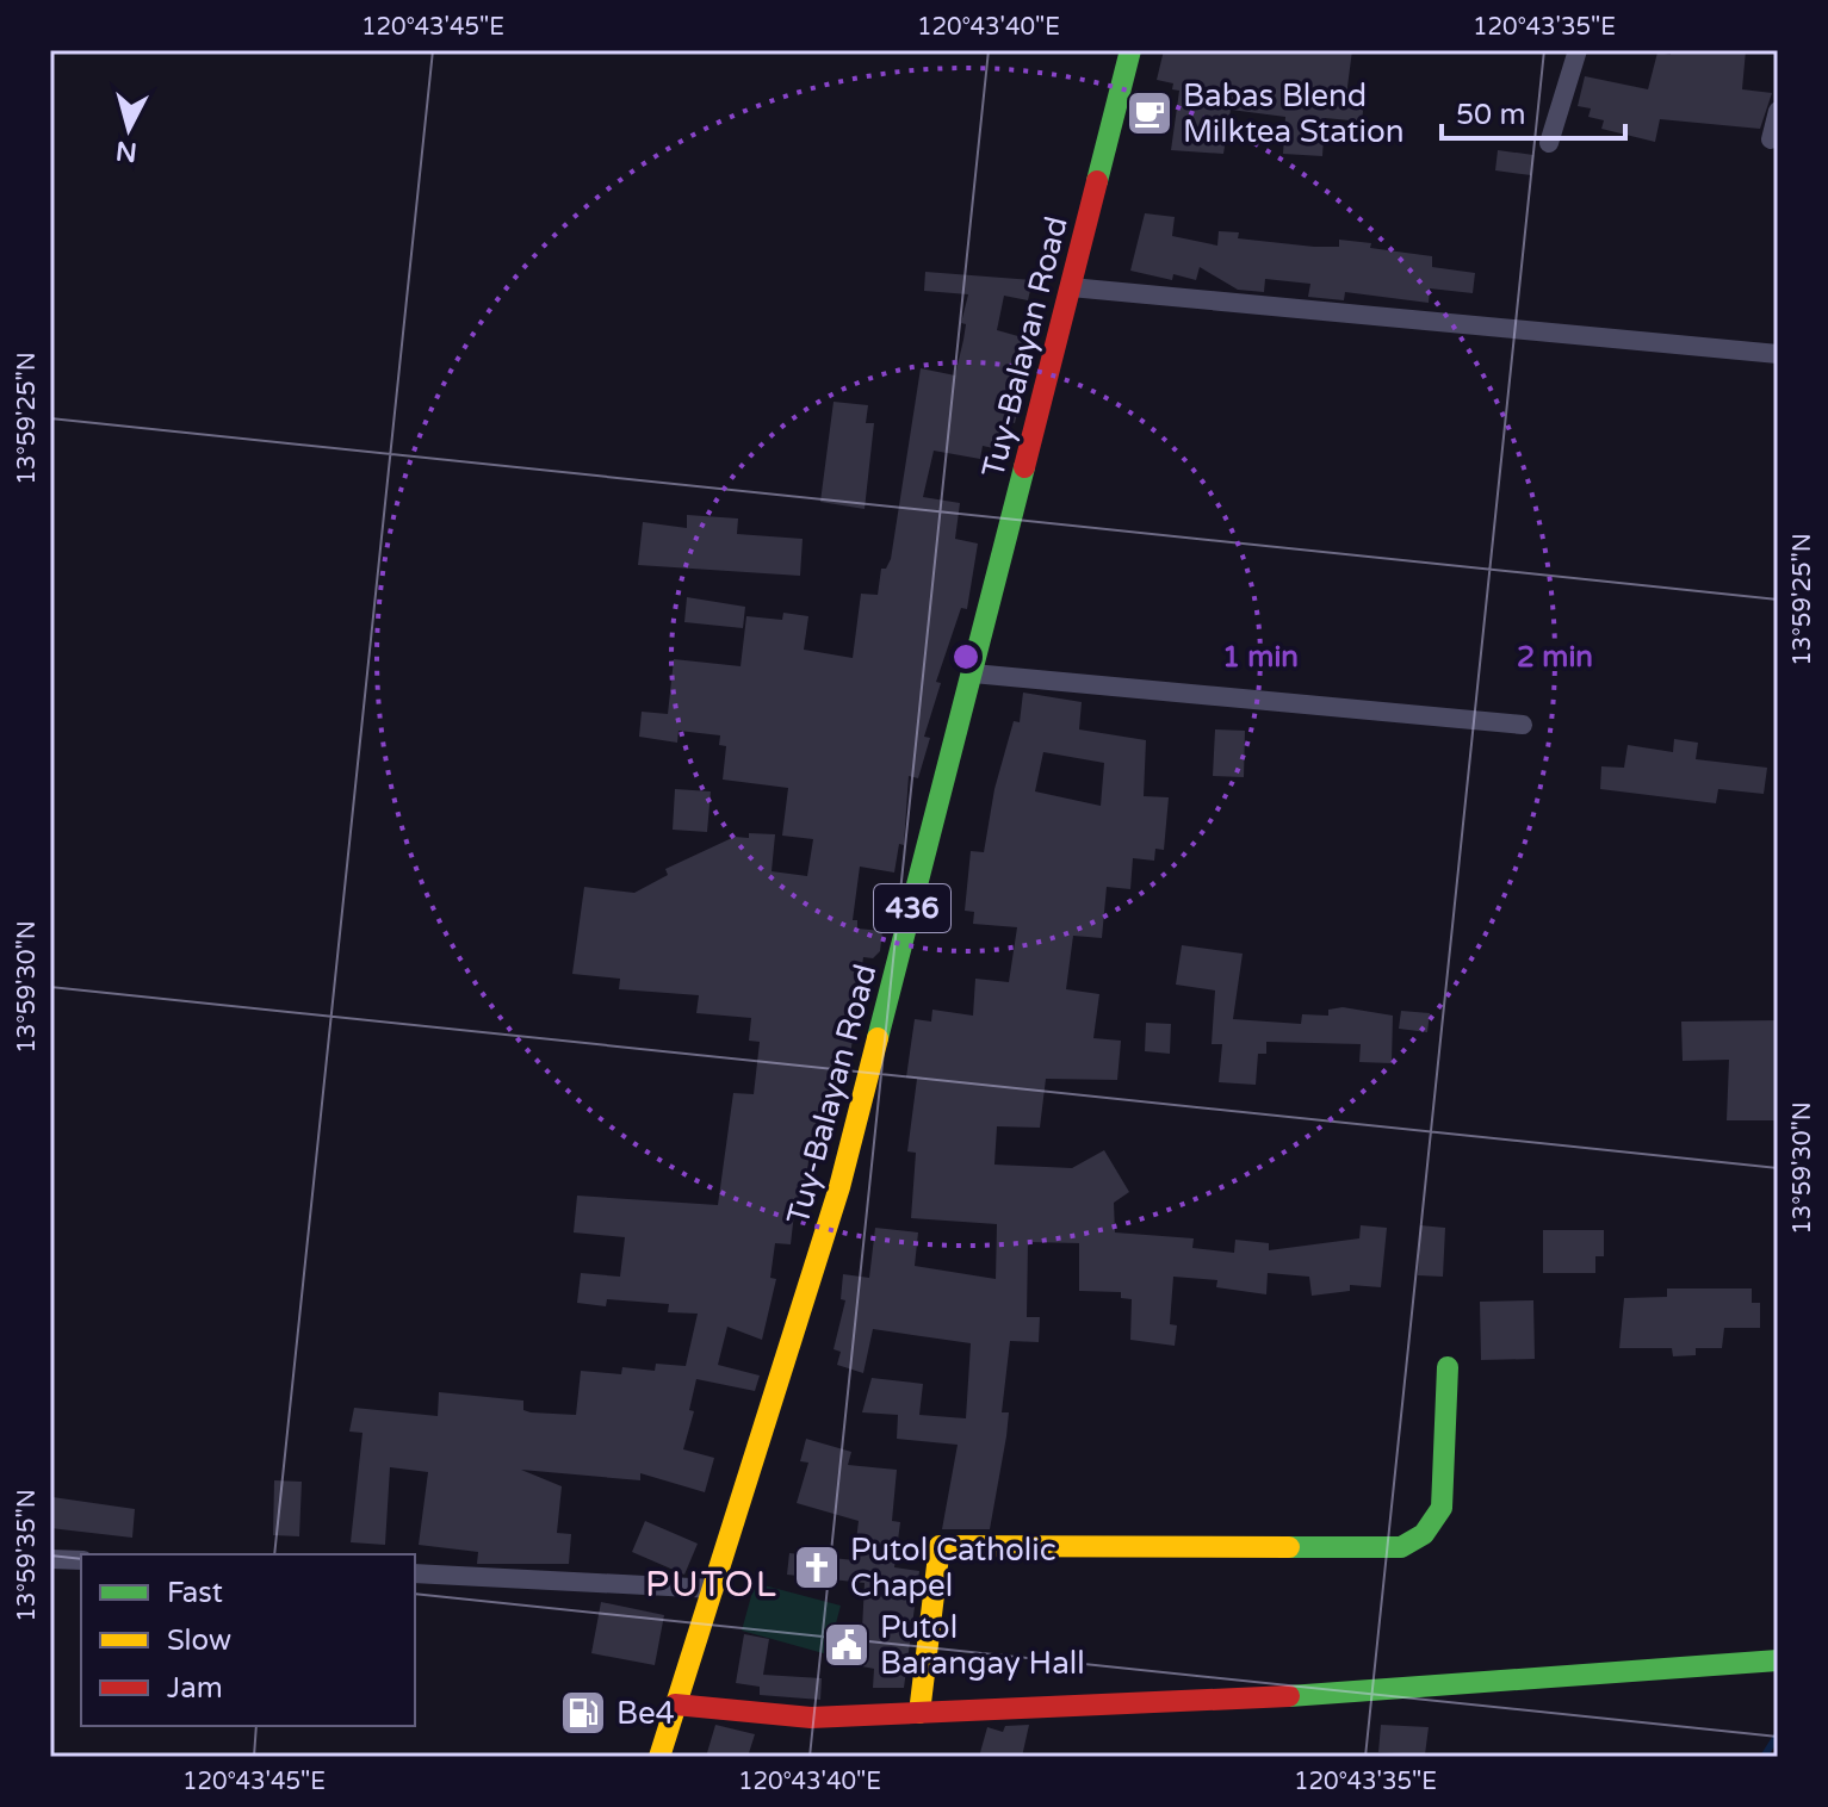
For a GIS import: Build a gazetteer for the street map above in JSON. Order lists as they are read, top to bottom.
{
  "streets": {
    "street": ["Tuy-Balayan Road", "436"]
  },
  "districts": ["PUTOL"],
  "places": {
    "cafe": ["Babas Blend Milktea Station"],
    "church": ["Putol Catholic Chapel"],
    "public building": ["Putol Barangay Hall"],
    "fuel station": ["Be4"]
  },
  "legend": ["Fast", "Slow", "Jam"],
  "scale_bar": "50 m",
  "north": "bottom",
  "coordinates": [
    "120°43'45\"E",
    "120°43'40\"E",
    "120°43'35\"E",
    "13°59'25\"N",
    "13°59'30\"N",
    "13°59'35\"N"
  ],
  "rings": ["1 min", "2 min"]
}
